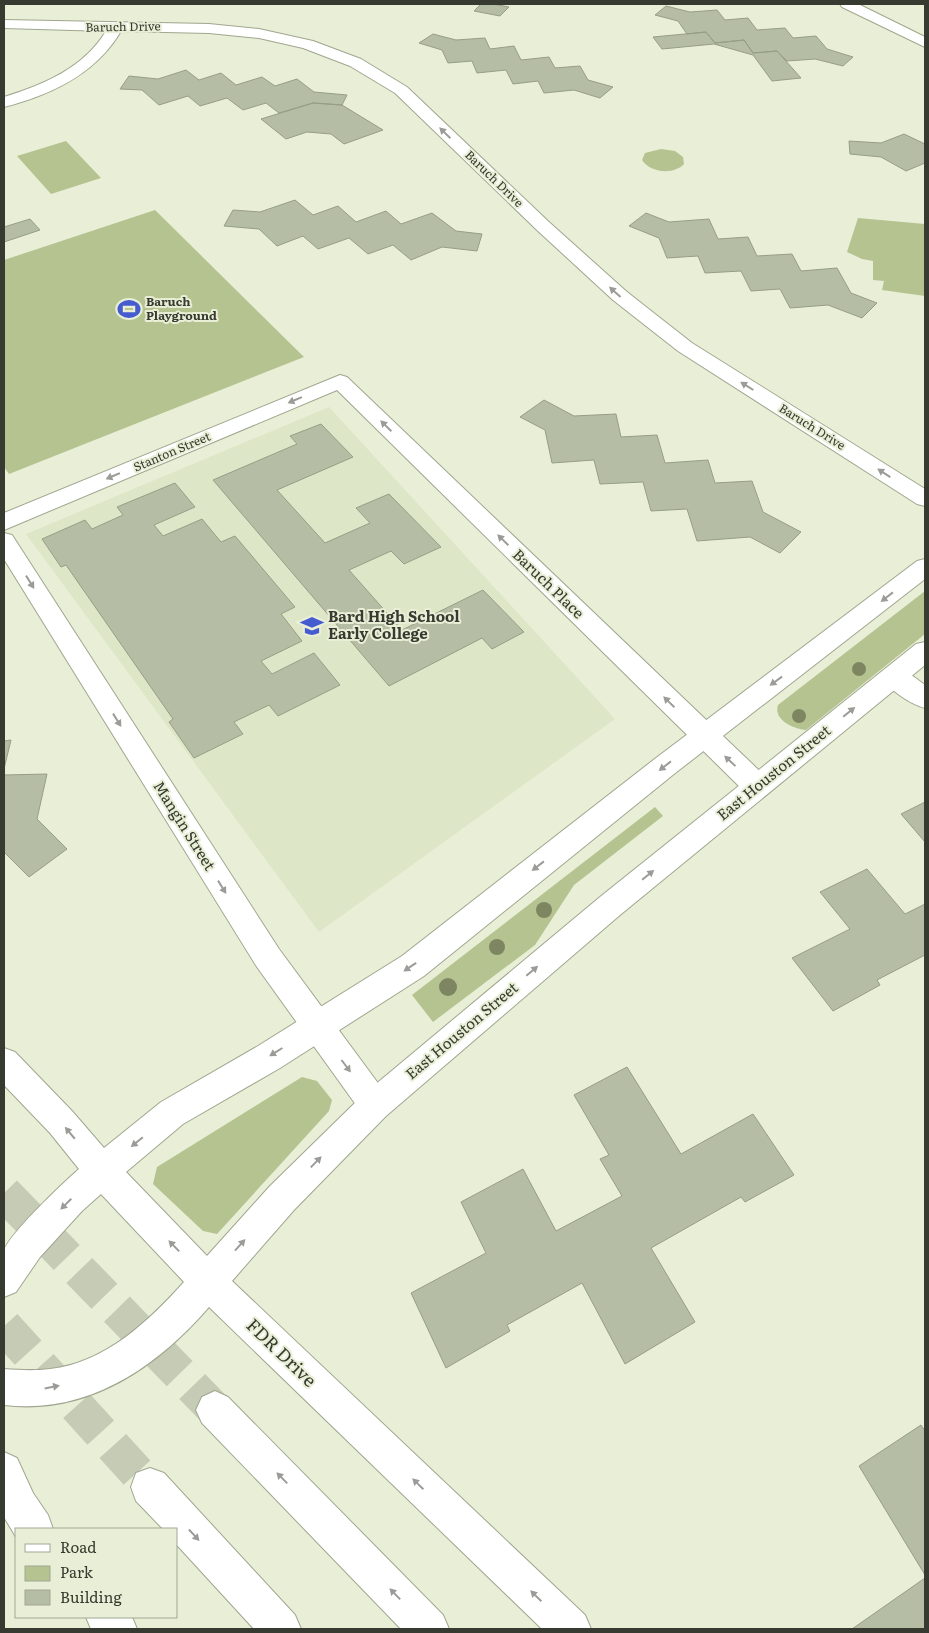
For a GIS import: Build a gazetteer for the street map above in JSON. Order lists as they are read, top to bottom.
{
  "streets": {
    "main road": [
      "Baruch Drive",
      "Stanton Street",
      "Baruch Place",
      "East Houston Street",
      "Mangin Street",
      "FDR Drive"
    ]
  },
  "crossings": [
    ["Stanton Street", "Baruch Place"],
    ["Baruch Place", "East Houston Street"],
    ["East Houston Street", "Mangin Street"],
    ["East Houston Street", "FDR Drive"]
  ],
  "one_way": [
    "Baruch Drive",
    "Stanton Street",
    "Baruch Place",
    "Mangin Street"
  ],
  "places": {
    "sports": ["Baruch Playground"],
    "school or university": ["Bard High School Early College"]
  },
  "legend": ["Road", "Park", "Building"]
}
